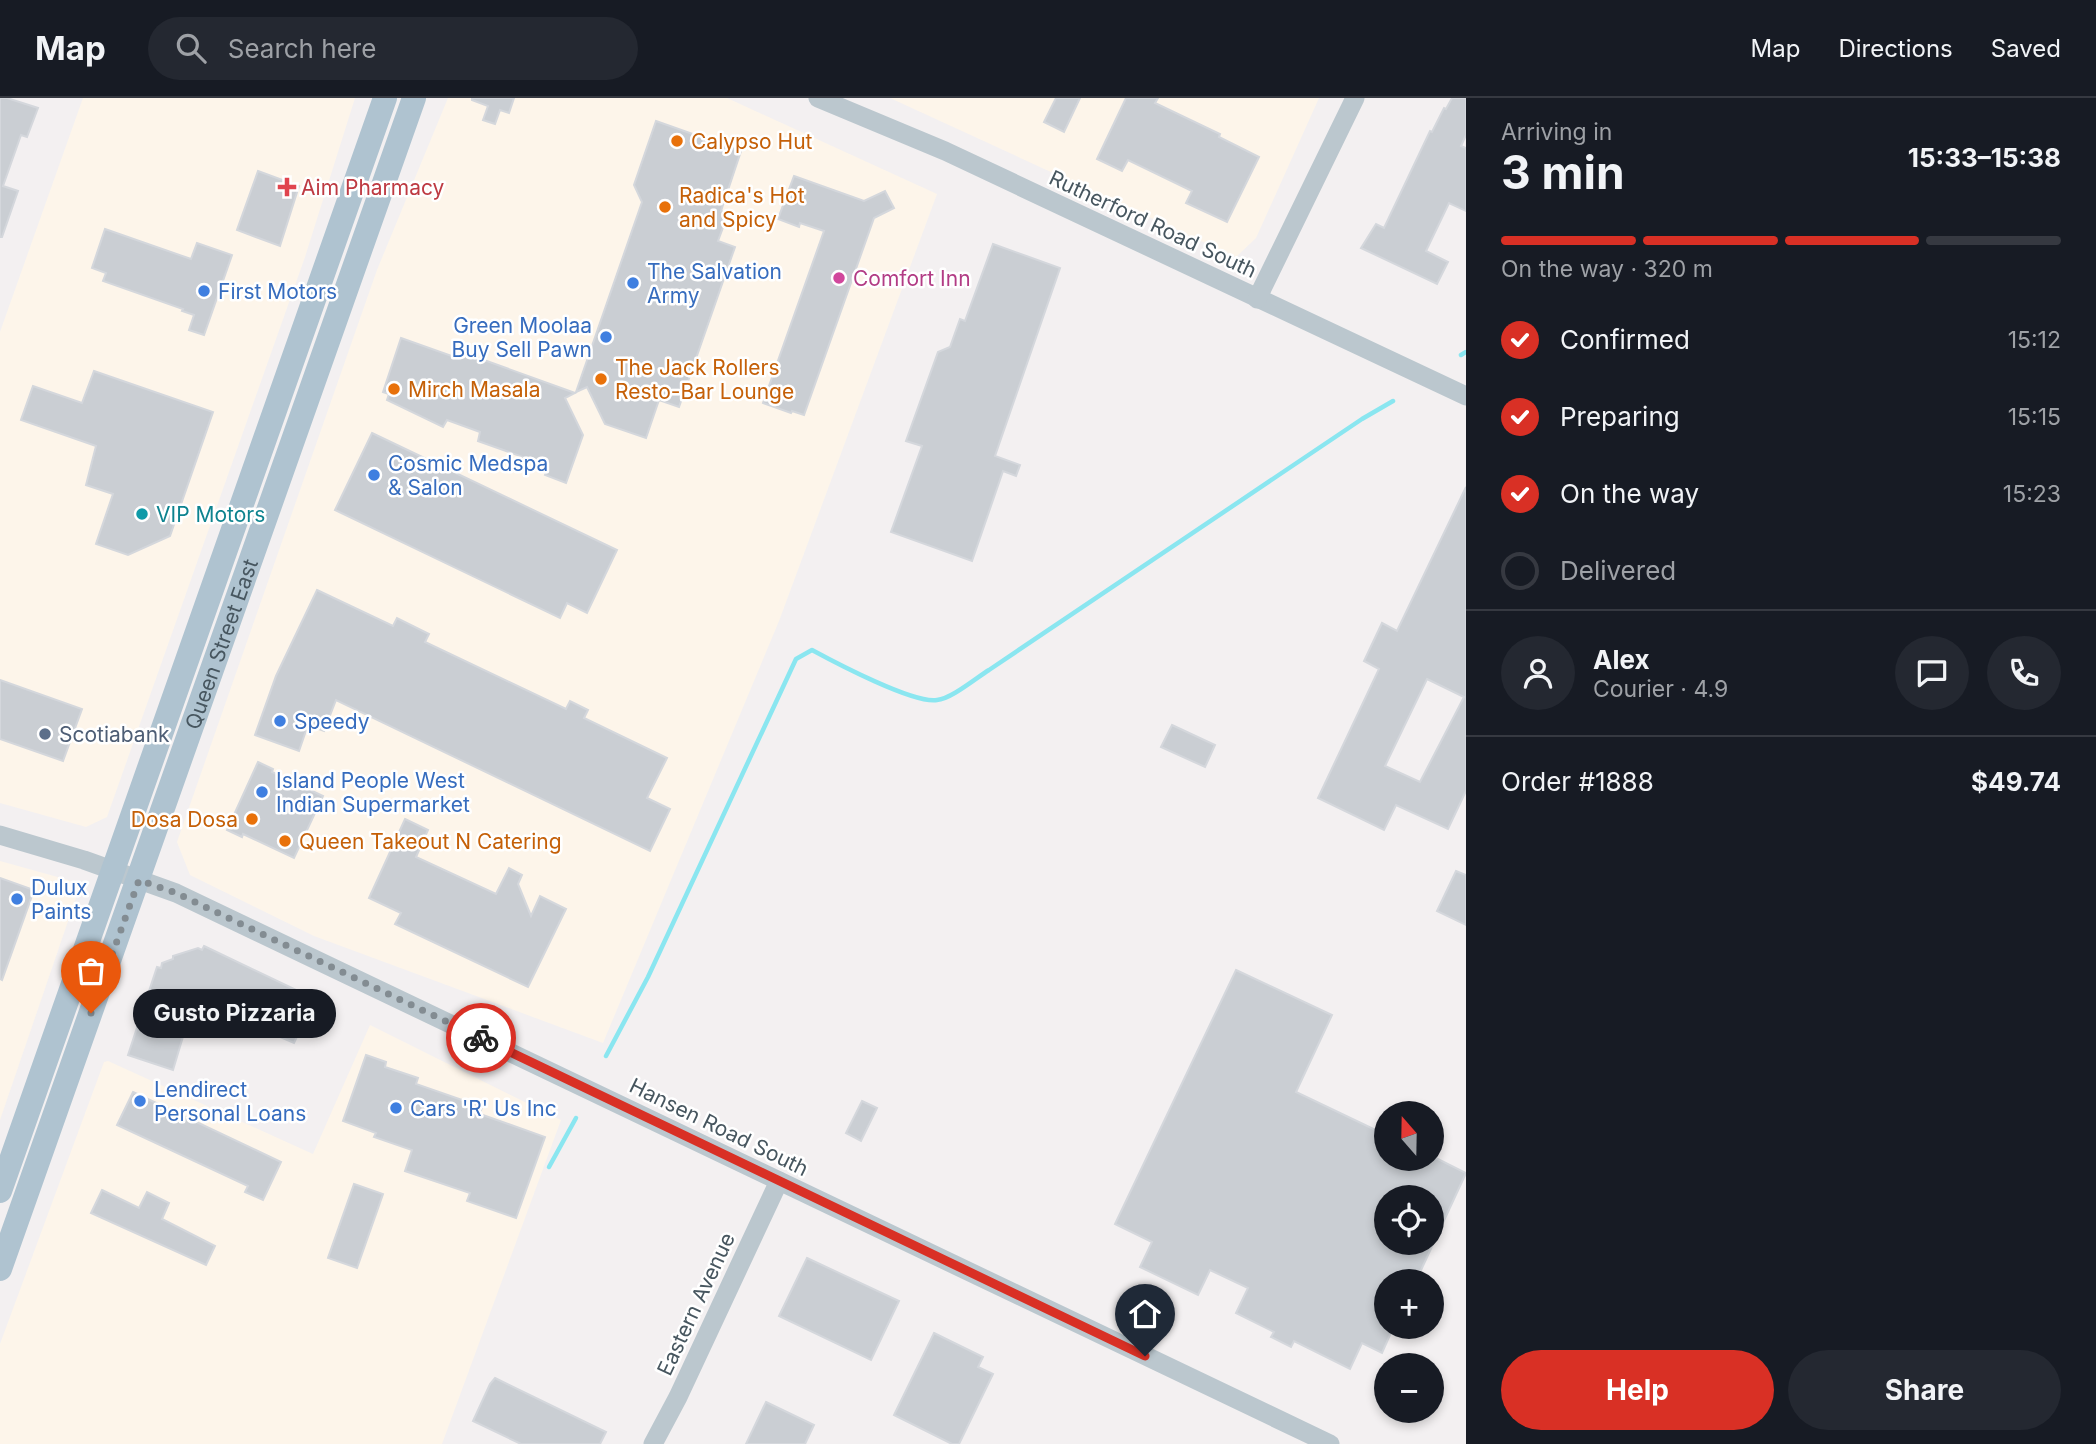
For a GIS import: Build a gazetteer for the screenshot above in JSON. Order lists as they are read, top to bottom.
{
  "streets": {
    "main road": ["Queen Street East"],
    "street": ["Rutherford Road South", "Hansen Road South", "Eastern Avenue"]
  },
  "crossings": [
    ["Queen Street East", "Hansen Road South"],
    ["Hansen Road South", "Eastern Avenue"]
  ],
  "places": {
    "other": [
      "Calypso Hut",
      "Radica's Hot and Spicy",
      "Comfort Inn",
      "The Salvation Army",
      "First Motors",
      "Green Moolaa Buy Sell Pawn",
      "The Jack Rollers Resto-Bar Lounge",
      "Mirch Masala",
      "Cosmic Medspa & Salon",
      "VIP Motors",
      "Speedy",
      "Scotiabank",
      "Island People West Indian Supermarket",
      "Dosa Dosa",
      "Queen Takeout N Catering",
      "Dulux Paints",
      "Gusto Pizzaria",
      "Lendirect Personal Loans",
      "Cars 'R' Us Inc"
    ],
    "health": ["Aim Pharmacy"]
  },
  "north": "top",
  "page": {
    "header": "Map",
    "search": "Search here",
    "nav": ["Map", "Directions", "Saved"],
    "heading": ["3 min", "Arriving in", "15:33–15:38"],
    "panel": [
      "Alex",
      "Courier · 4.9",
      "Order #1888",
      "$49.74"
    ],
    "bar": "On the way · 320 m",
    "list": [
      ["Confirmed", "15:12"],
      ["Preparing", "15:15"],
      ["On the way", "15:23"],
      "Delivered"
    ],
    "bubble": "Gusto Pizzaria",
    "map_buttons": ["+", "−"],
    "buttons": ["Help", "Share"]
  }
}
